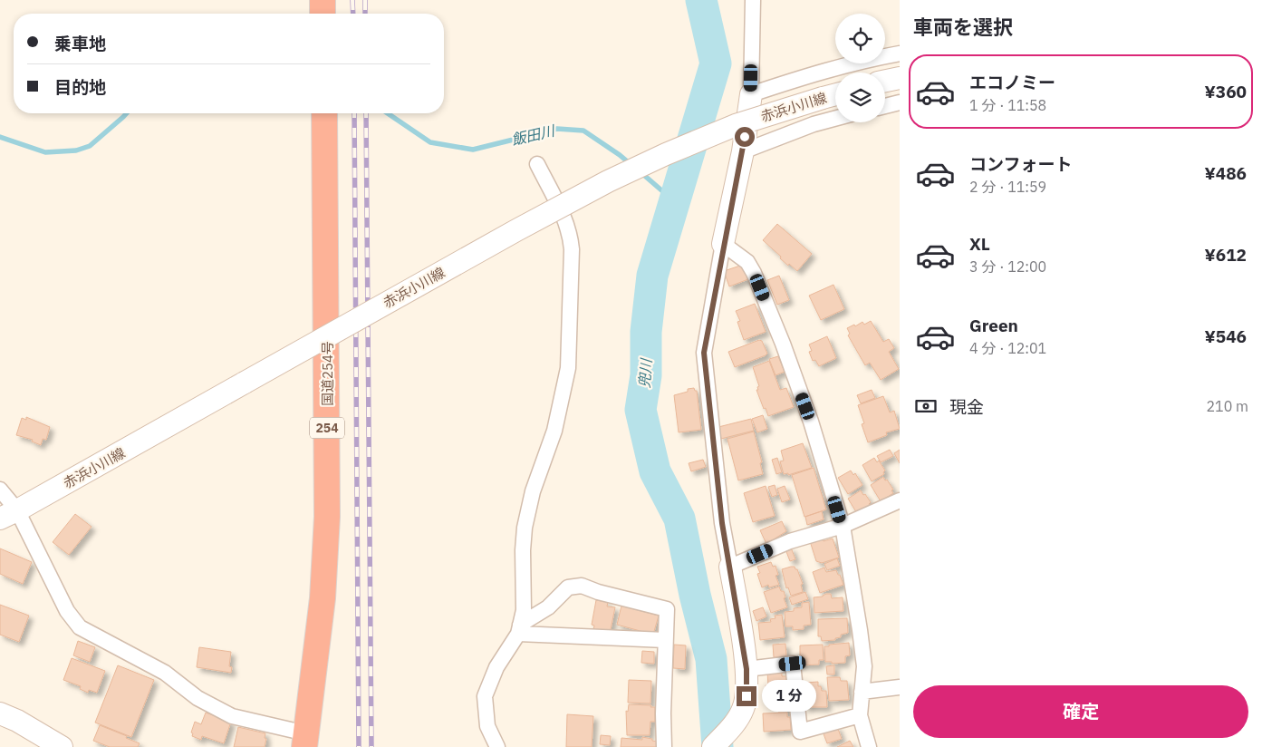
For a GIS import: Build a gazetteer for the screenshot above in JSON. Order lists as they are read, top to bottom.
{
  "streets": {
    "highway": ["国道254号", "254"],
    "main road": ["赤浜小川線"]
  },
  "water": ["飯田川", "兜川"],
  "page": {
    "heading": "車両を選択",
    "banner": ["乗車地", "目的地"],
    "list": [
      {
        "name": "エコノミー",
        "note": "1 分 · 11:58",
        "value": "¥360"
      },
      {
        "name": "コンフォート",
        "note": "2 分 · 11:59",
        "value": "¥486"
      },
      {
        "name": "XL",
        "note": "3 分 · 12:00",
        "value": "¥612"
      },
      {
        "name": "Green",
        "note": "4 分 · 12:01",
        "value": "¥546"
      }
    ],
    "pay": ["現金", "210 m"],
    "buttons": "確定",
    "bubble": "1 分"
  }
}
